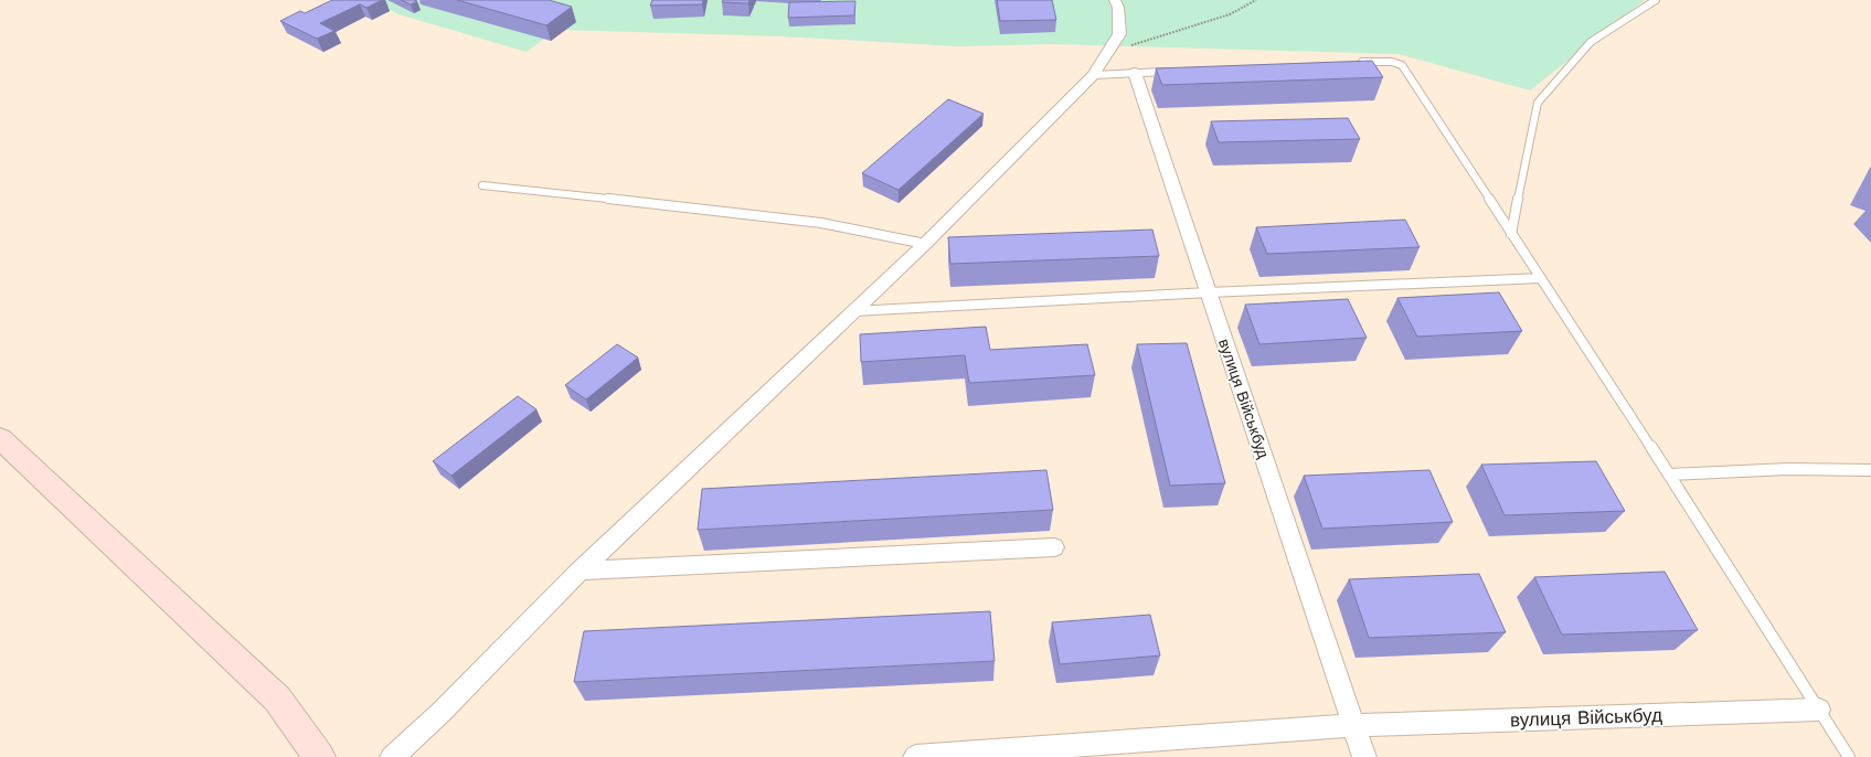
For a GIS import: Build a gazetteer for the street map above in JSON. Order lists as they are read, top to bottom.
{
  "streets": {
    "street": ["вулиця Військбуд"]
  }
}
